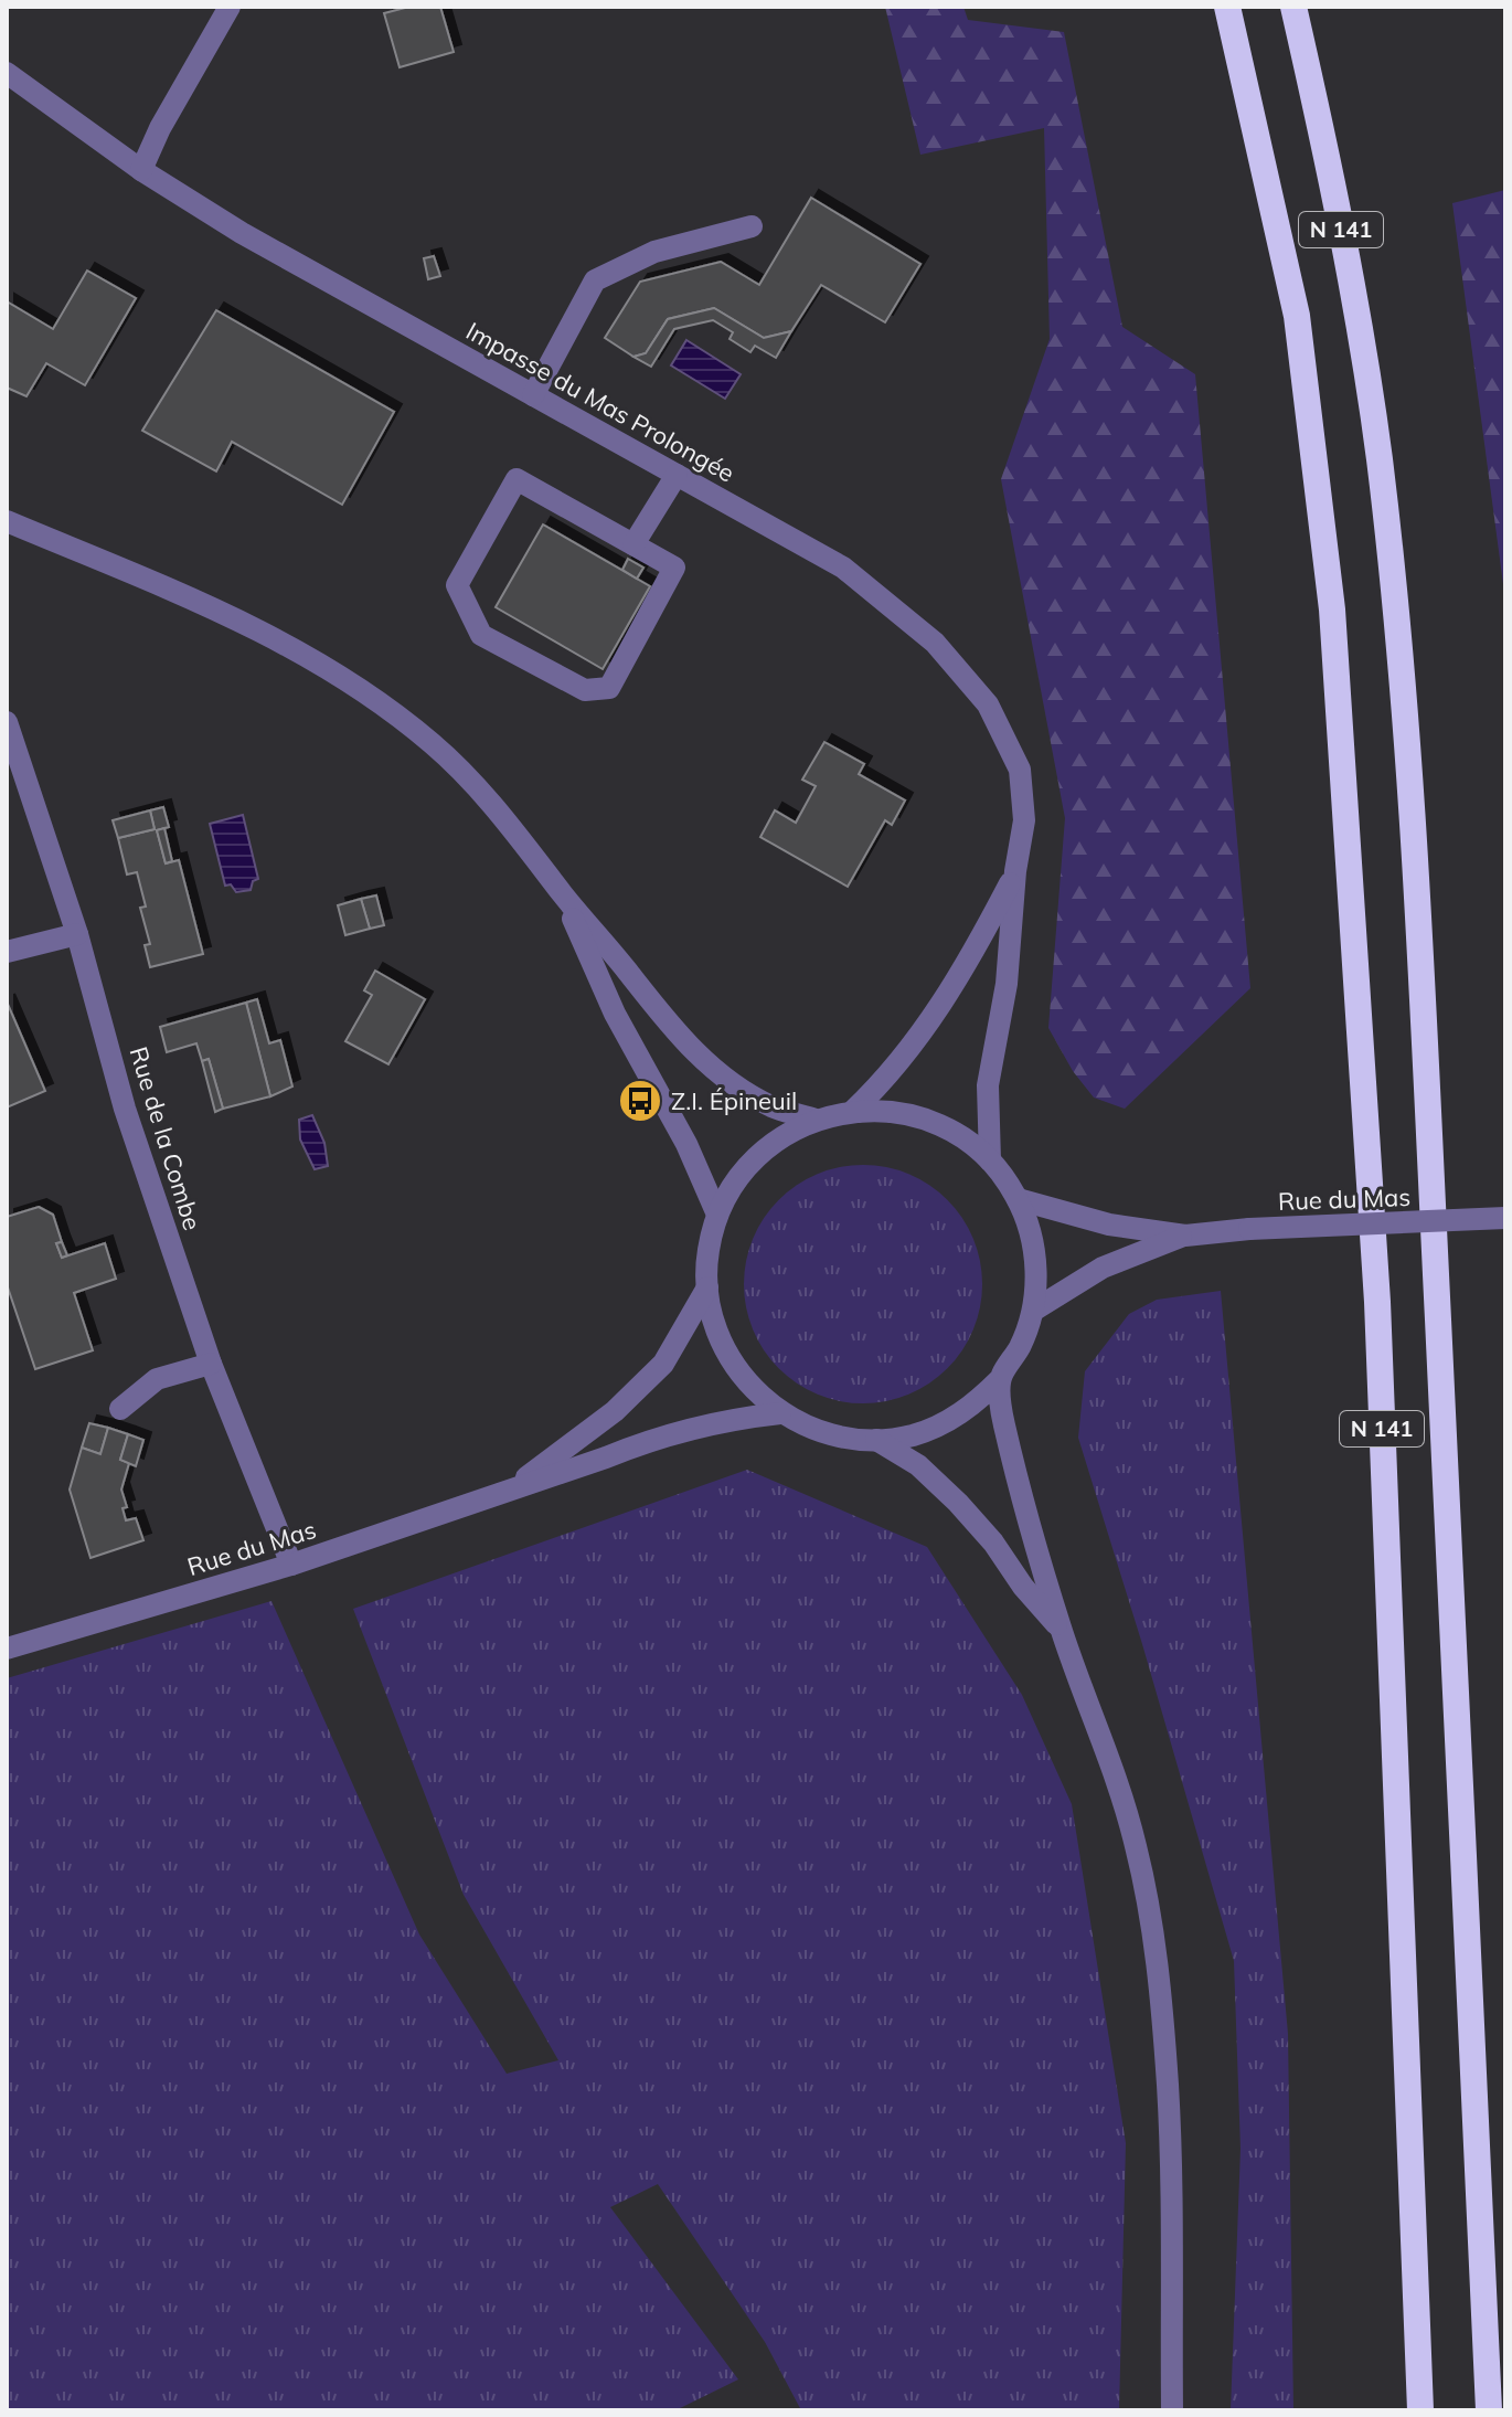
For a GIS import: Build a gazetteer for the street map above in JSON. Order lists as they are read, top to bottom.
{
  "streets": {
    "highway": ["N 141"],
    "street": ["Impasse du Mas Prolongée", "Rue de la Combe", "Rue du Mas"]
  },
  "crossings": [
    ["Rue de la Combe", "Rue du Mas"]
  ],
  "places": {
    "bus stop": ["Z.I. Épineuil"]
  }
}
